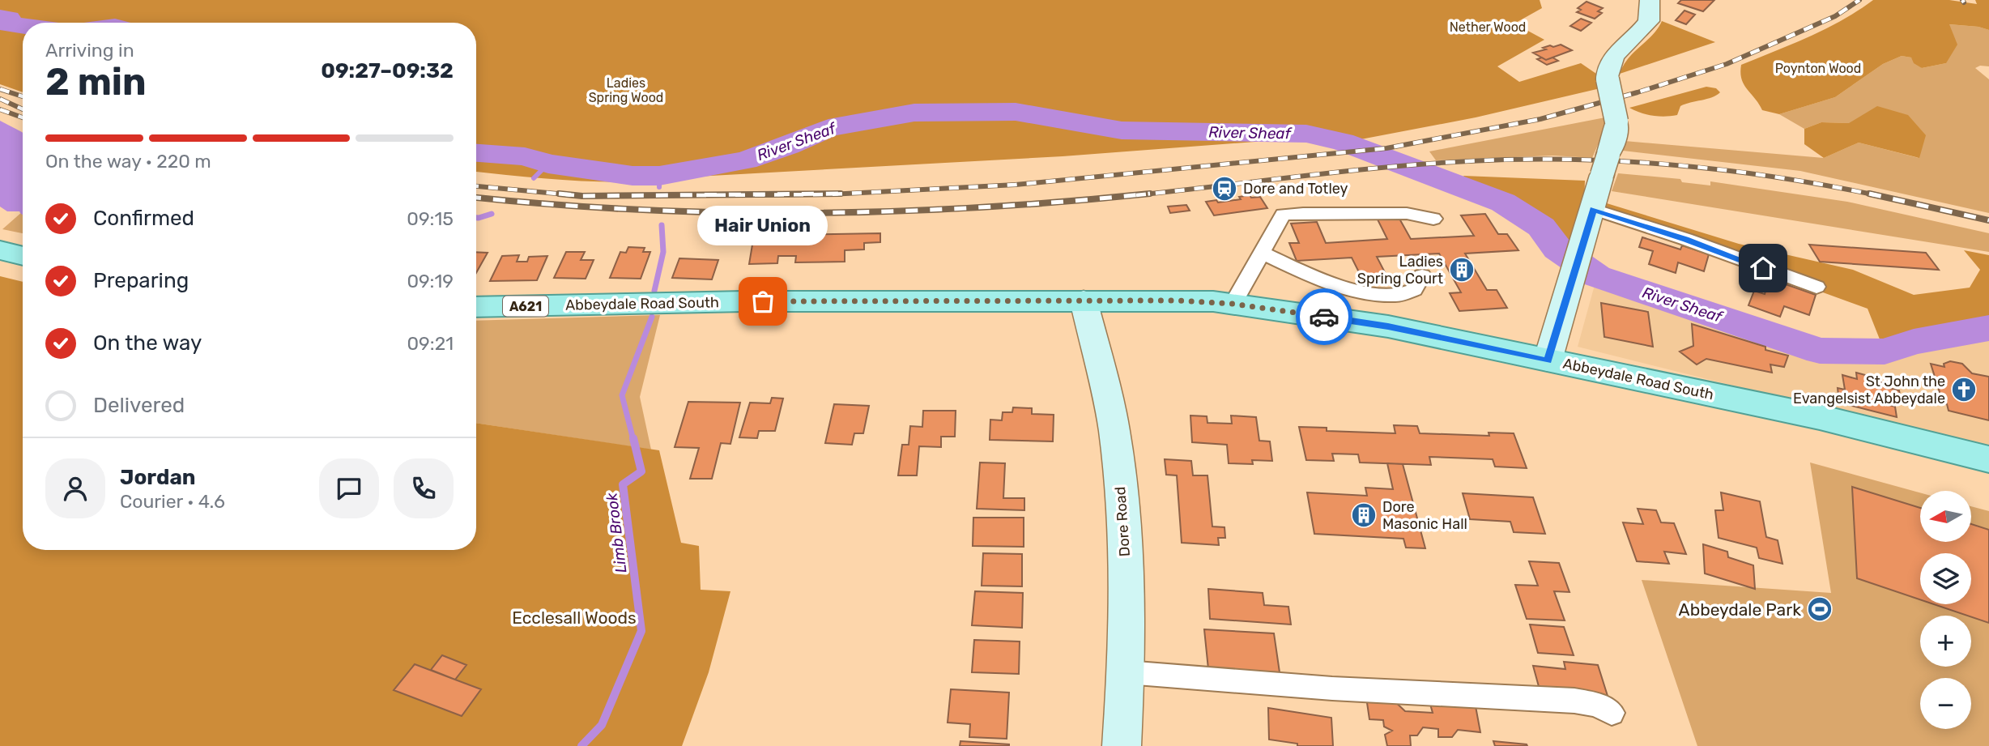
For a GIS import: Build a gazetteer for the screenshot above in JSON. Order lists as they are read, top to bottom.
{
  "streets": {
    "main road": ["Abbeydale Road South", "A621"],
    "street": ["Dore Road"]
  },
  "crossings": [
    ["Abbeydale Road South", "Dore Road"]
  ],
  "water": ["River Sheaf", "Limb Brook"],
  "parks": [
    "Nether Wood",
    "Poynton Wood",
    "Ladies Spring Wood",
    "Ecclesall Woods"
  ],
  "places": {
    "station": ["Dore and Totley"],
    "building": ["Ladies Spring Court", "Dore Masonic Hall"],
    "other": ["Hair Union"],
    "church": ["St John the Evangelsist Abbeydale"],
    "sports": ["Abbeydale Park"]
  },
  "north": "left",
  "page": {
    "heading": ["2 min", "Arriving in", "09:27–09:32"],
    "panel": ["Jordan", "Courier · 4.6"],
    "bar": "On the way · 220 m",
    "list": [
      ["Confirmed", "09:15"],
      ["Preparing", "09:19"],
      ["On the way", "09:21"],
      "Delivered"
    ],
    "bubble": "Hair Union",
    "map_buttons": ["+", "−"]
  }
}
